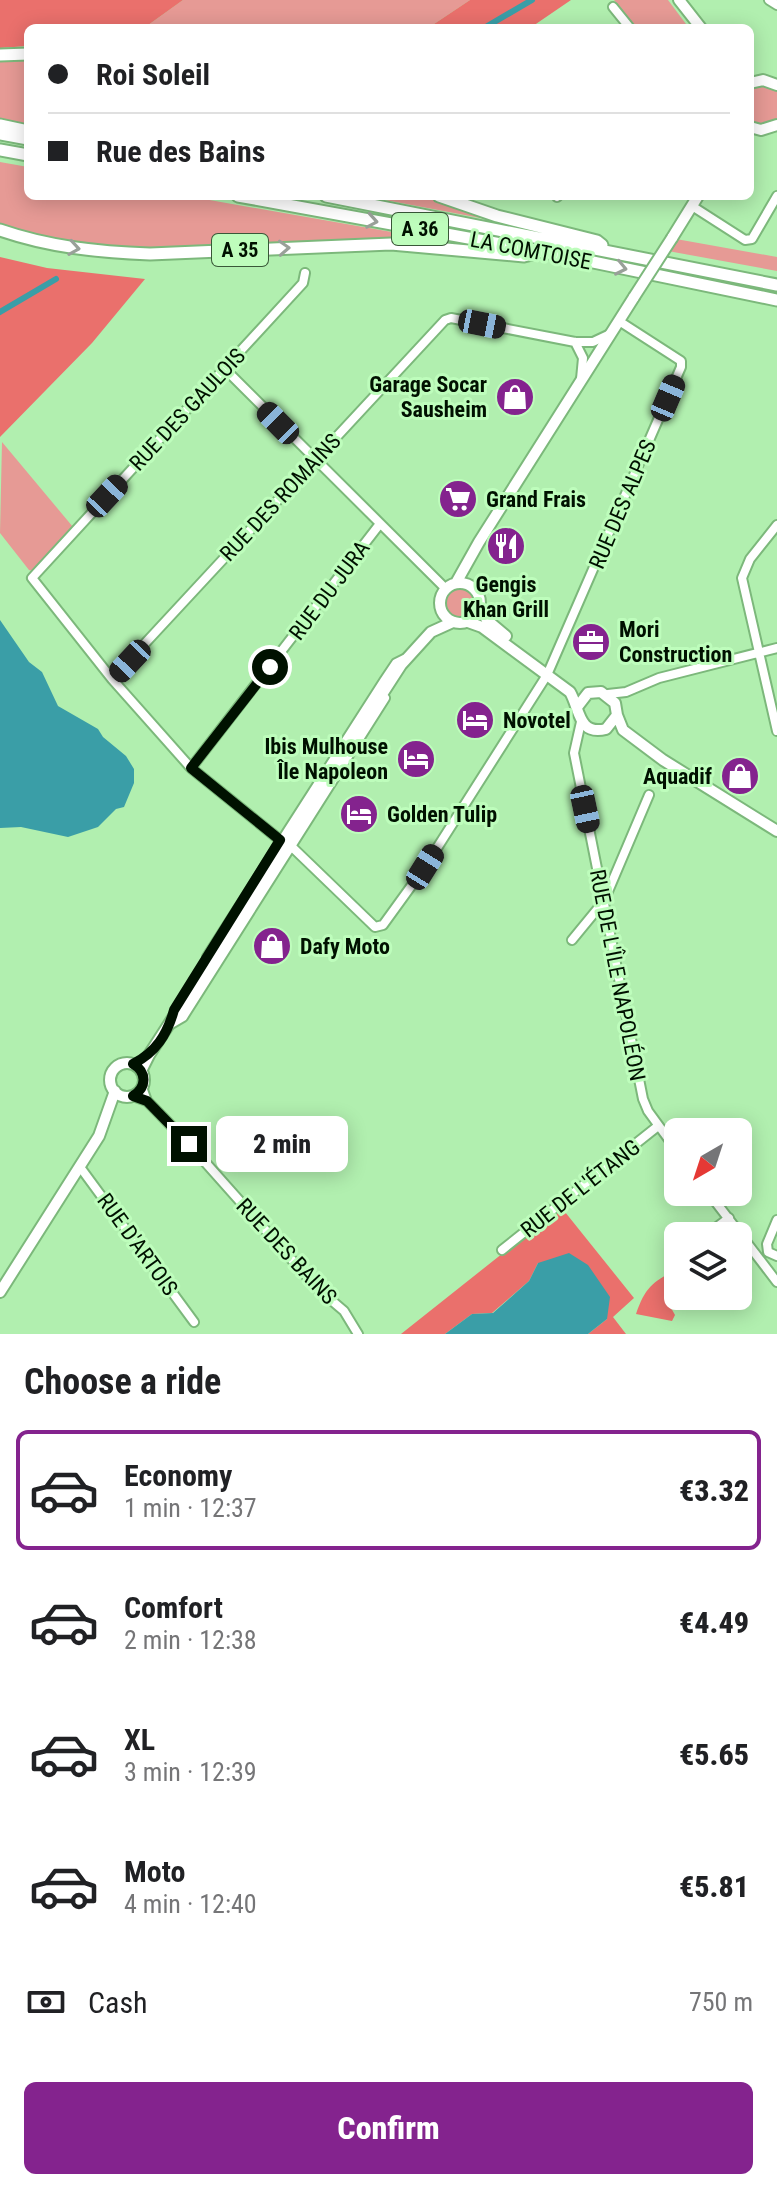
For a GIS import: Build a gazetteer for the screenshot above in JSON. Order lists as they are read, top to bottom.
{
  "streets": {
    "highway": ["A 36", "A 35", "LA COMTOISE"],
    "street": [
      "RUE DES GAULOIS",
      "RUE DES ROMAINS",
      "RUE DES ALPES",
      "RUE DU JURA",
      "RUE DE L'ÎLE NAPOLÉON",
      "RUE DE L'ÉTANG",
      "RUE D'ARTOIS",
      "RUE DES BAINS"
    ]
  },
  "crossings": [
    ["A 35", "LA COMTOISE"],
    ["RUE DES GAULOIS", "RUE DES ROMAINS"],
    ["RUE DE L'ÎLE NAPOLÉON", "RUE DE L'ÉTANG"]
  ],
  "places": {
    "shop": ["Garage Socar Sausheim", "Aquadif", "Dafy Moto"],
    "supermarket": ["Grand Frais"],
    "restaurant": ["Gengis Khan Grill"],
    "office": ["Mori Construction"],
    "hotel": ["Novotel", "Ibis Mulhouse Île Napoleon", "Golden Tulip"]
  },
  "north": "bottom left",
  "page": {
    "banner": ["Roi Soleil", "Rue des Bains"],
    "bubble": "2 min",
    "heading": "Choose a ride",
    "list": [
      {
        "name": "Economy",
        "note": "1 min · 12:37",
        "value": "€3.32"
      },
      {
        "name": "Comfort",
        "note": "2 min · 12:38",
        "value": "€4.49"
      },
      {
        "name": "XL",
        "note": "3 min · 12:39",
        "value": "€5.65"
      },
      {
        "name": "Moto",
        "note": "4 min · 12:40",
        "value": "€5.81"
      }
    ],
    "pay": ["Cash", "750 m"],
    "buttons": "Confirm"
  }
}
